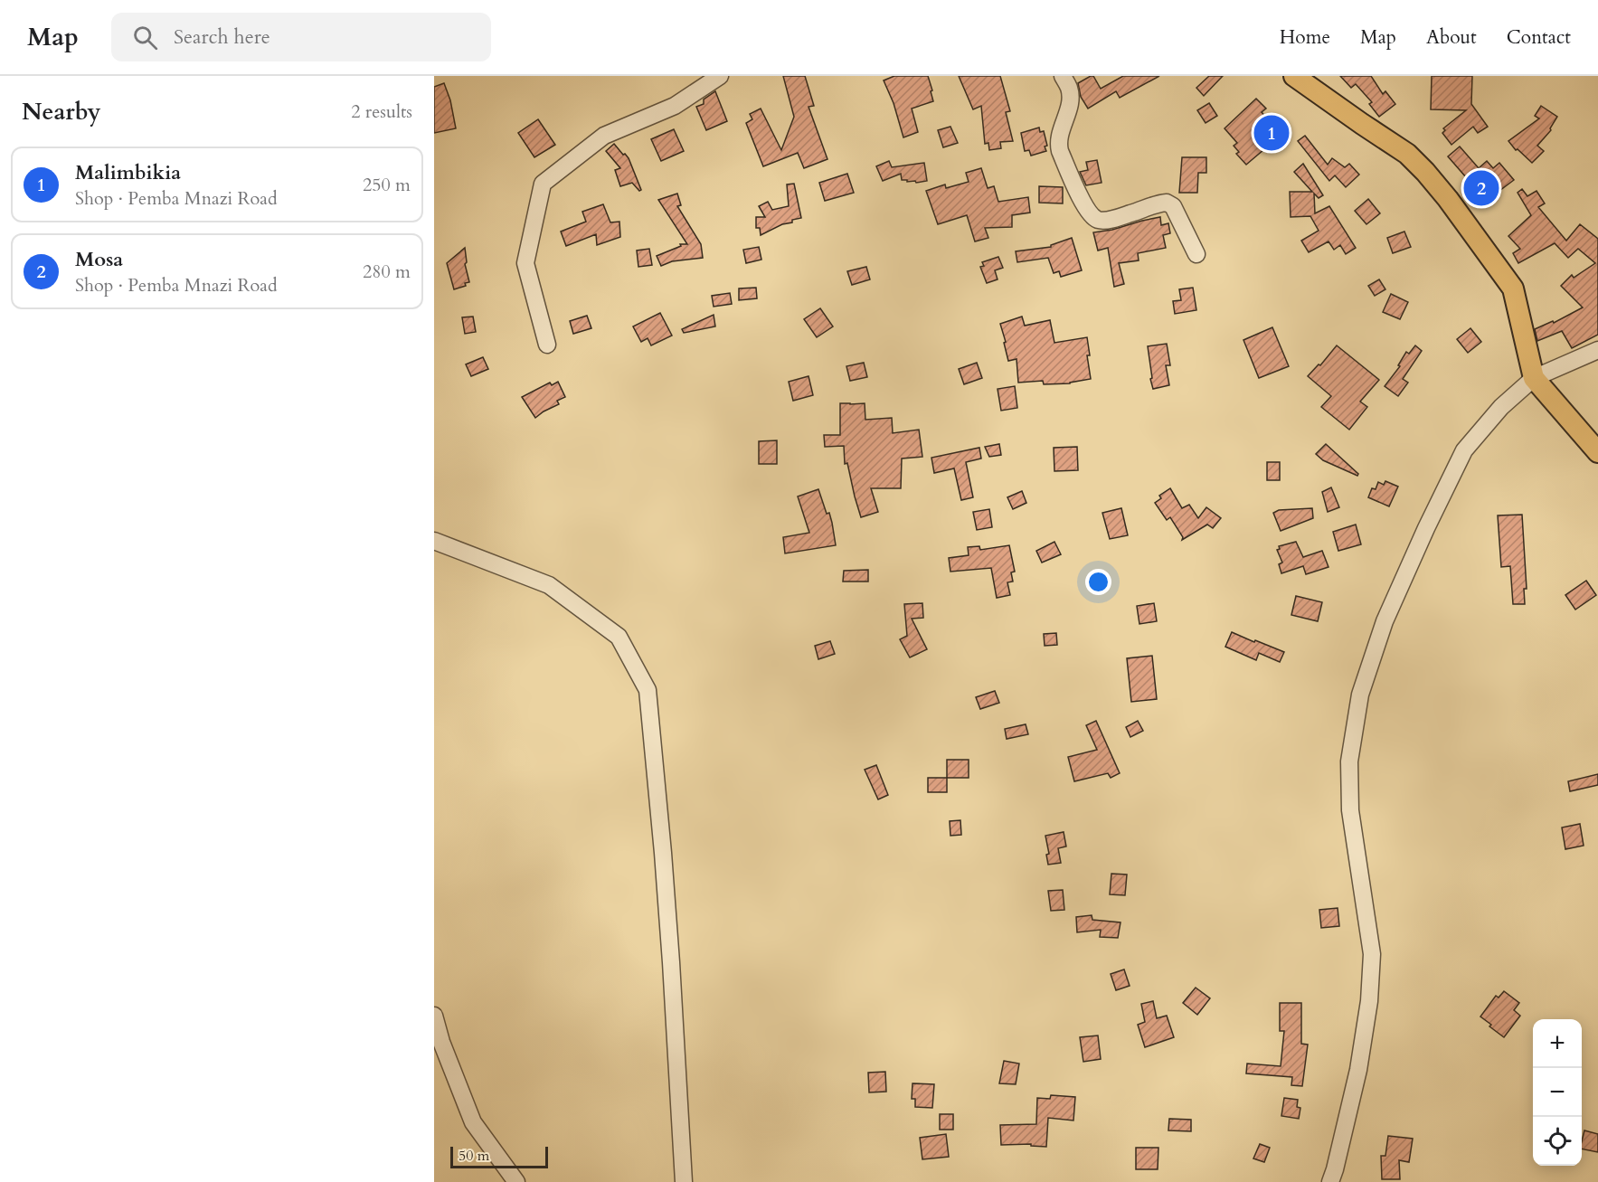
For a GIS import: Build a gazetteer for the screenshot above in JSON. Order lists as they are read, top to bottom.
{
  "scale_bar": "50 m",
  "page": {
    "header": "Map",
    "search": "Search here",
    "nav": [
      "Home",
      "Map",
      "About",
      "Contact"
    ],
    "heading": ["Nearby", "2 results"],
    "pins": ["1", "2"],
    "list": [
      {
        "mark": "1",
        "name": "Malimbikia",
        "note": "Shop · Pemba Mnazi Road",
        "value": "250 m"
      },
      {
        "mark": "2",
        "name": "Mosa",
        "note": "Shop · Pemba Mnazi Road",
        "value": "280 m"
      }
    ],
    "map_buttons": ["+", "−"],
    "scale": "50 m"
  }
}
